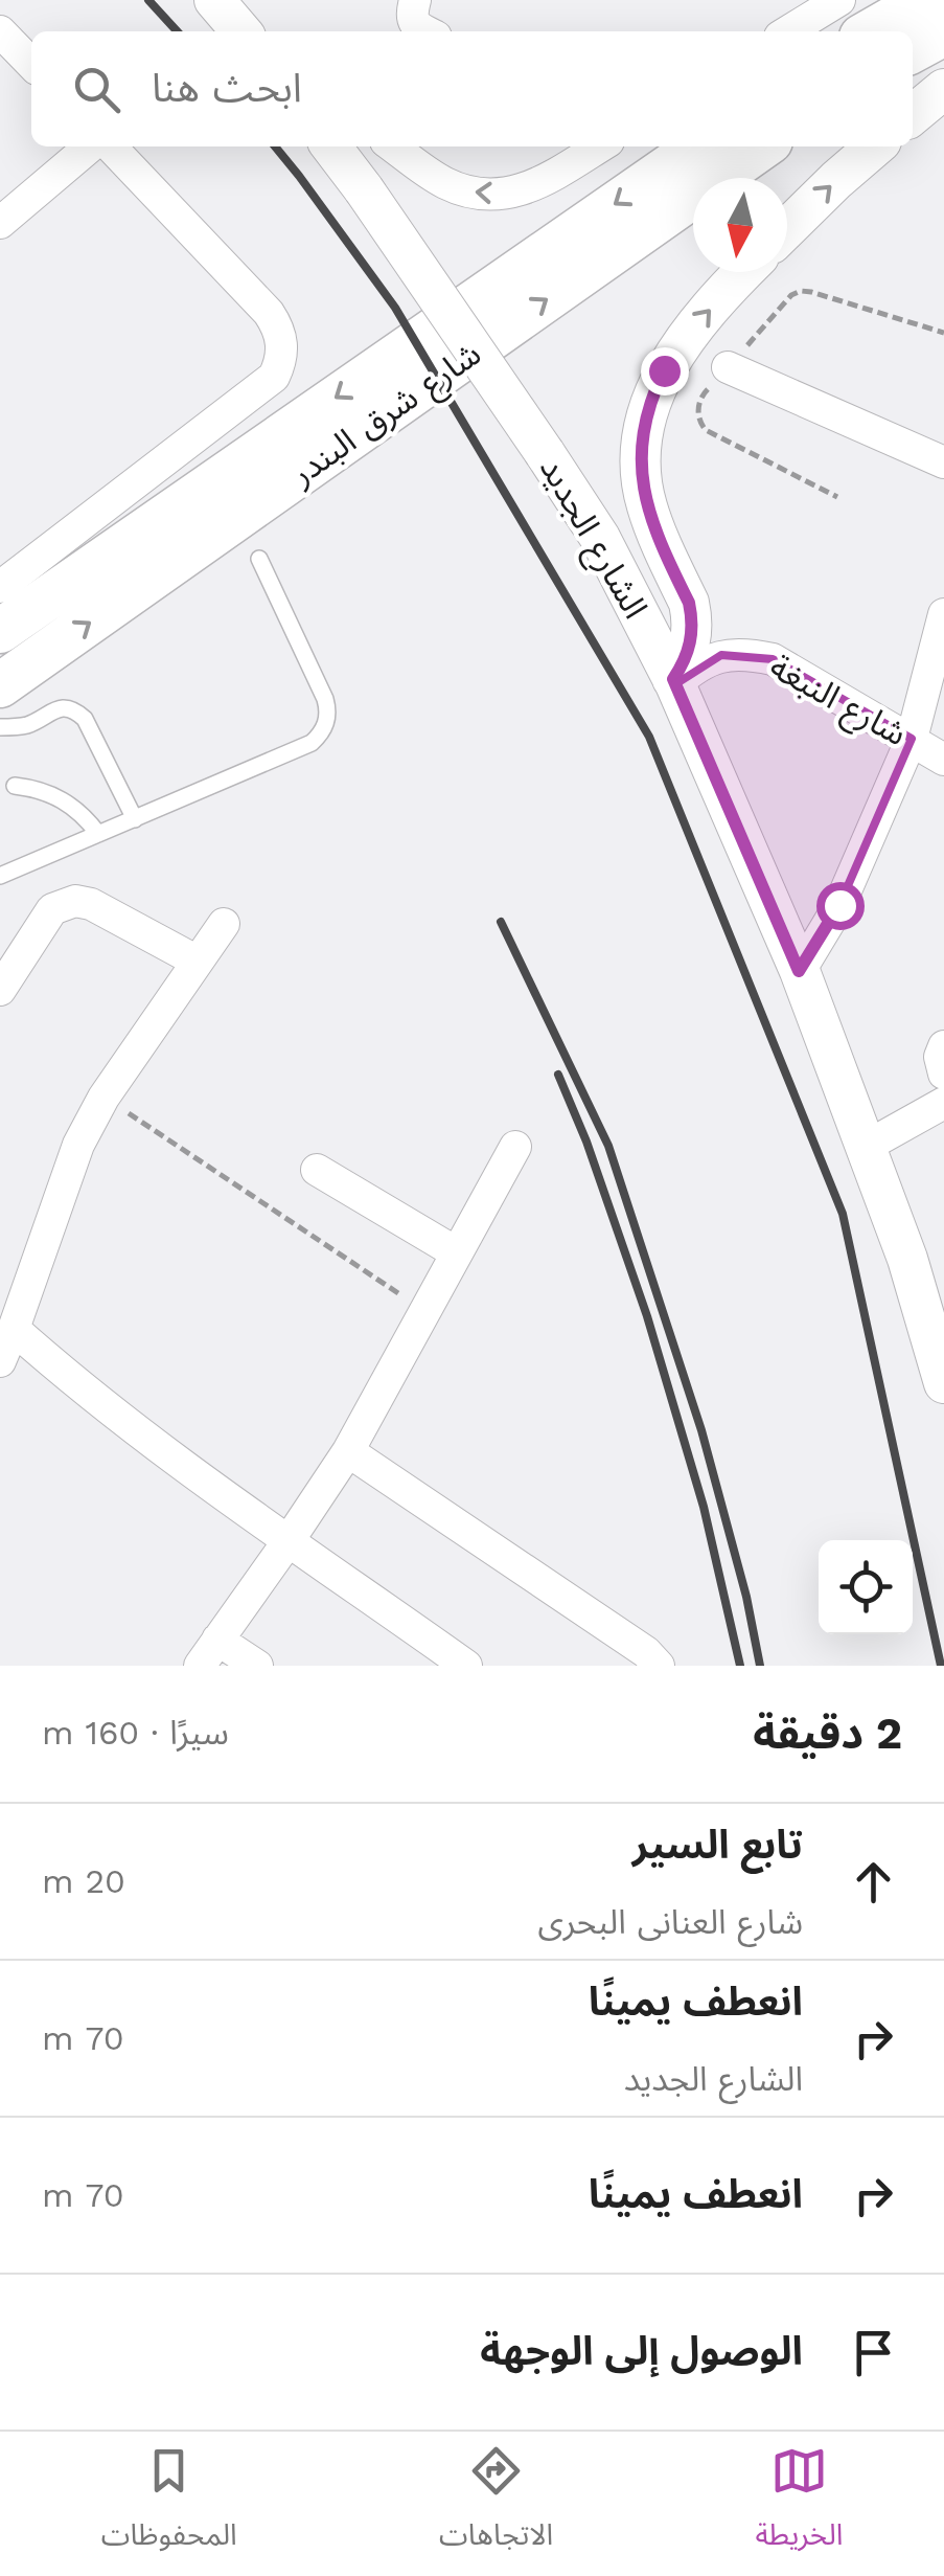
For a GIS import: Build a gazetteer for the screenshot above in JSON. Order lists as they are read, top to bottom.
{
  "streets": {
    "main road": ["شارع شرق البندر"],
    "street": ["الشارع الجديد", "شارع النبغة"]
  },
  "crossings": [
    ["الشارع الجديد", "شارع النبغة"]
  ],
  "north": "bottom",
  "page": {
    "search": "ابحث هنا",
    "heading": ["2 دقيقة", "سيرًا · 160 m"],
    "list": [
      ["تابع السير", "شارع العنانى البحرى", "20 m"],
      ["انعطف يمينًا", "الشارع الجديد", "70 m"],
      ["انعطف يمينًا", "70 m"],
      "الوصول إلى الوجهة"
    ],
    "nav": ["الخريطة", "الاتجاهات", "المحفوظات"]
  }
}
